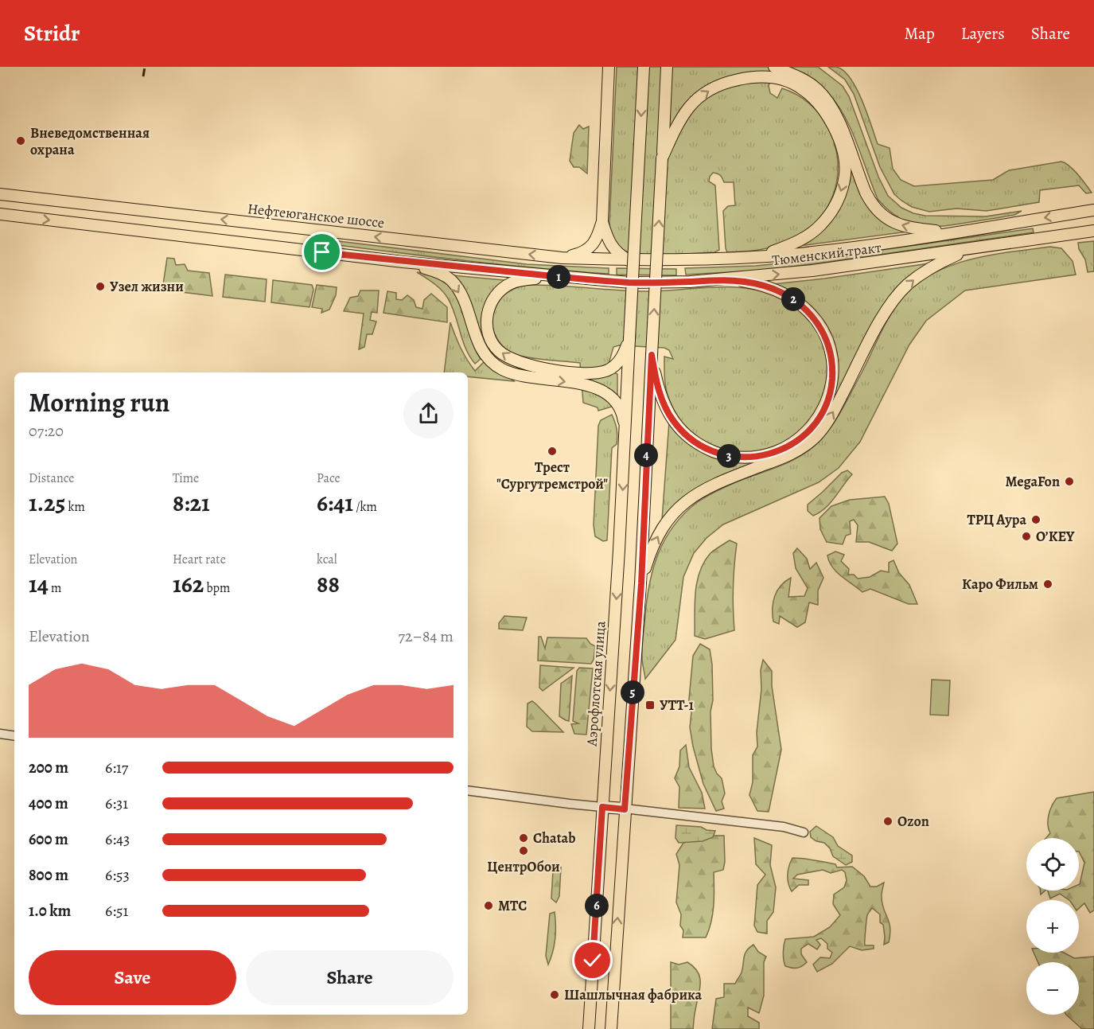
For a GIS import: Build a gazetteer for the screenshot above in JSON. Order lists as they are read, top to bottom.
{
  "streets": {
    "main road": ["Нефтеюганское шоссе", "Тюменский тракт", "Аэрофлотская улица"]
  },
  "crossings": [
    ["Нефтеюганское шоссе", "Тюменский тракт"]
  ],
  "places": {
    "other": [
      "Вневедомственная охрана",
      "Узел жизни",
      "Трест \"Сургутремстрой\"",
      "MegaFon",
      "ТРЦ Аура",
      "O’KEY",
      "Каро Фильм",
      "Ozon",
      "Chatab",
      "ЦентрОбои",
      "МТС",
      "Шашлычная фабрика"
    ],
    "transit": ["УТТ-1"]
  },
  "page": {
    "header": "Stridr",
    "nav": ["Map", "Layers", "Share"],
    "pins": [
      "1",
      "2",
      "4",
      "3",
      "5",
      "6"
    ],
    "heading": ["Morning run", "07:20"],
    "stats": [
      ["Distance", "1.25 km"],
      ["Time", "8:21"],
      ["Pace", "6:41 /km"],
      ["Elevation", "14 m"],
      ["Heart rate", "162 bpm"],
      ["kcal", "88"]
    ],
    "chart": ["Elevation", "72–84 m"],
    "list": [
      {
        "name": "200 m",
        "note": "6:17"
      },
      {
        "name": "400 m",
        "note": "6:31"
      },
      {
        "name": "600 m",
        "note": "6:43"
      },
      {
        "name": "800 m",
        "note": "6:53"
      },
      {
        "name": "1.0 km",
        "note": "6:51"
      }
    ],
    "map_buttons": ["+", "−"],
    "buttons": ["Save", "Share"]
  }
}
